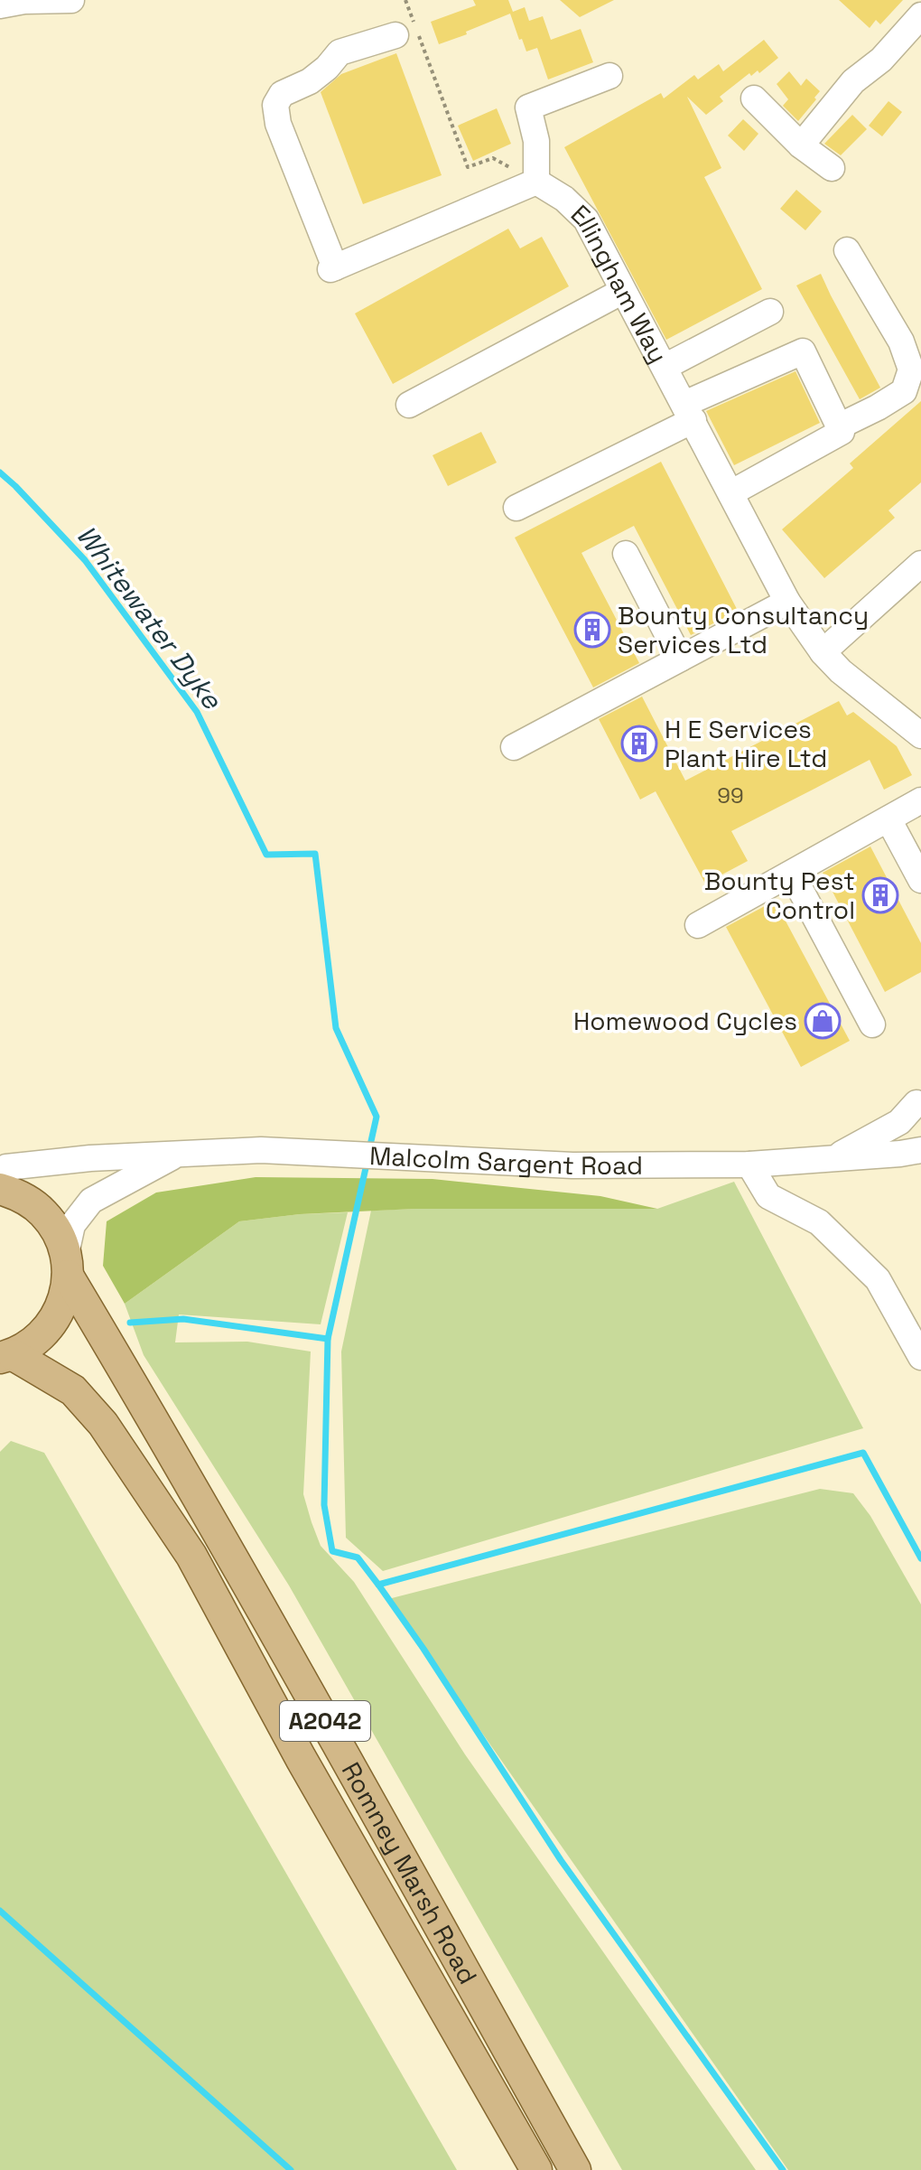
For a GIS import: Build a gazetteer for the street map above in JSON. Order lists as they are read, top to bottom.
{
  "streets": {
    "main road": ["A2042", "Romney Marsh Road"],
    "street": ["Ellingham Way", "Malcolm Sargent Road"]
  },
  "crossings": [
    ["Malcolm Sargent Road", "Romney Marsh Road"]
  ],
  "water": ["Whitewater Dyke"],
  "places": {
    "building": ["Bounty Consultancy Services Ltd", "H E Services Plant Hire Ltd", "Bounty Pest Control"],
    "shop": ["Homewood Cycles"]
  },
  "house_numbers": ["99"]
}
